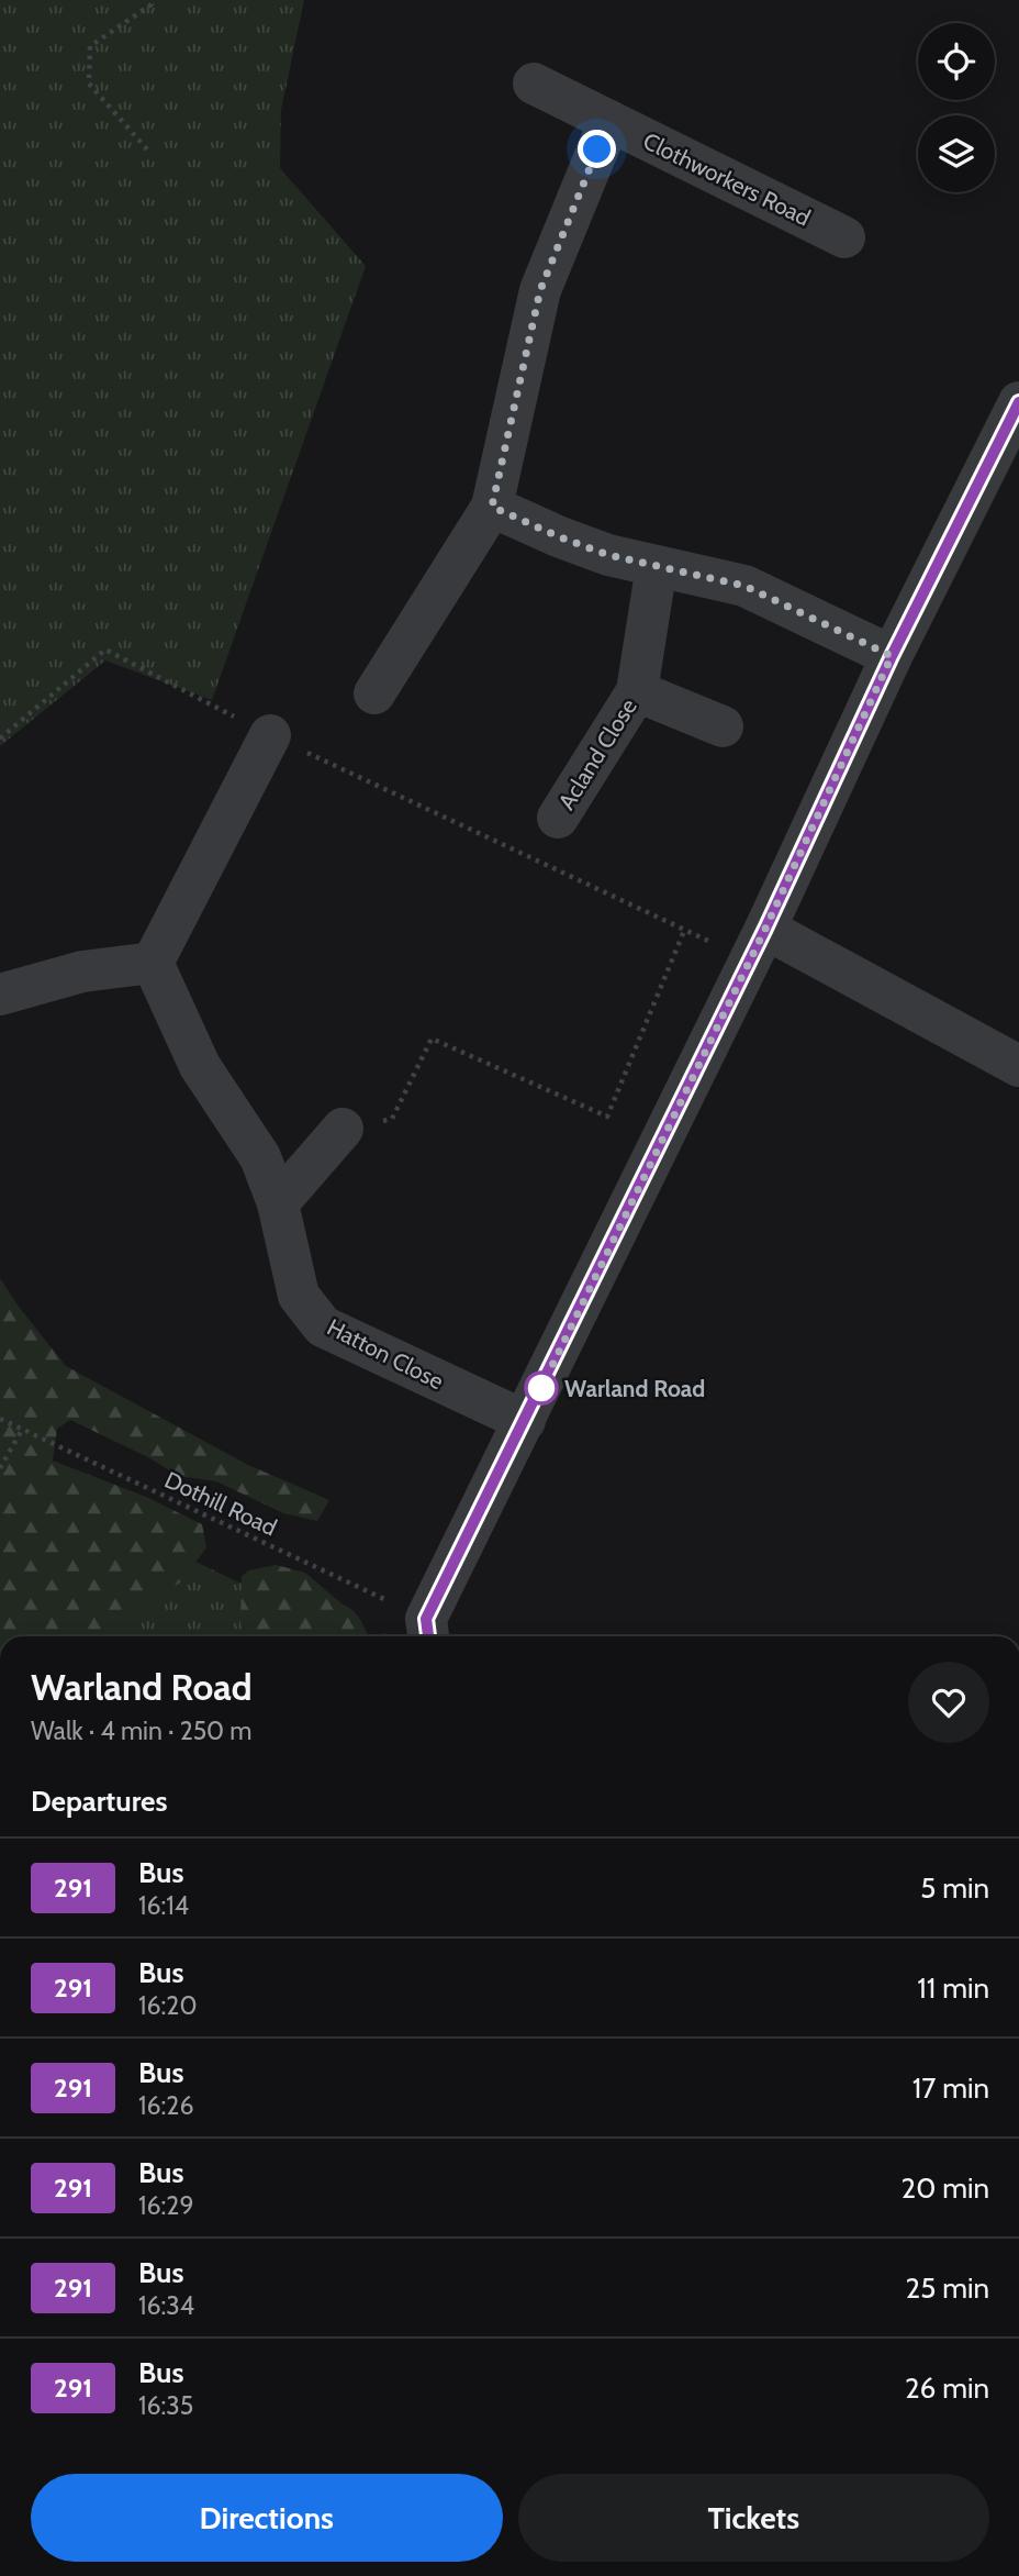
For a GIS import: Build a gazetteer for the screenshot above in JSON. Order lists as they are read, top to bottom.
{
  "streets": {
    "street": ["Clothworkers Road", "Acland Close", "Hatton Close"],
    "path": ["Dothill Road"]
  },
  "places": ["Warland Road"],
  "lines": ["bus line 291"],
  "page": {
    "heading": [
      ["Warland Road", "Walk · 4 min · 250 m"],
      "Departures"
    ],
    "list": [
      {
        "mark": "291",
        "name": "Bus",
        "note": "16:14",
        "value": "5 min"
      },
      {
        "mark": "291",
        "name": "Bus",
        "note": "16:20",
        "value": "11 min"
      },
      {
        "mark": "291",
        "name": "Bus",
        "note": "16:26",
        "value": "17 min"
      },
      {
        "mark": "291",
        "name": "Bus",
        "note": "16:29",
        "value": "20 min"
      },
      {
        "mark": "291",
        "name": "Bus",
        "note": "16:34",
        "value": "25 min"
      },
      {
        "mark": "291",
        "name": "Bus",
        "note": "16:35",
        "value": "26 min"
      }
    ],
    "buttons": ["Directions", "Tickets"]
  }
}
